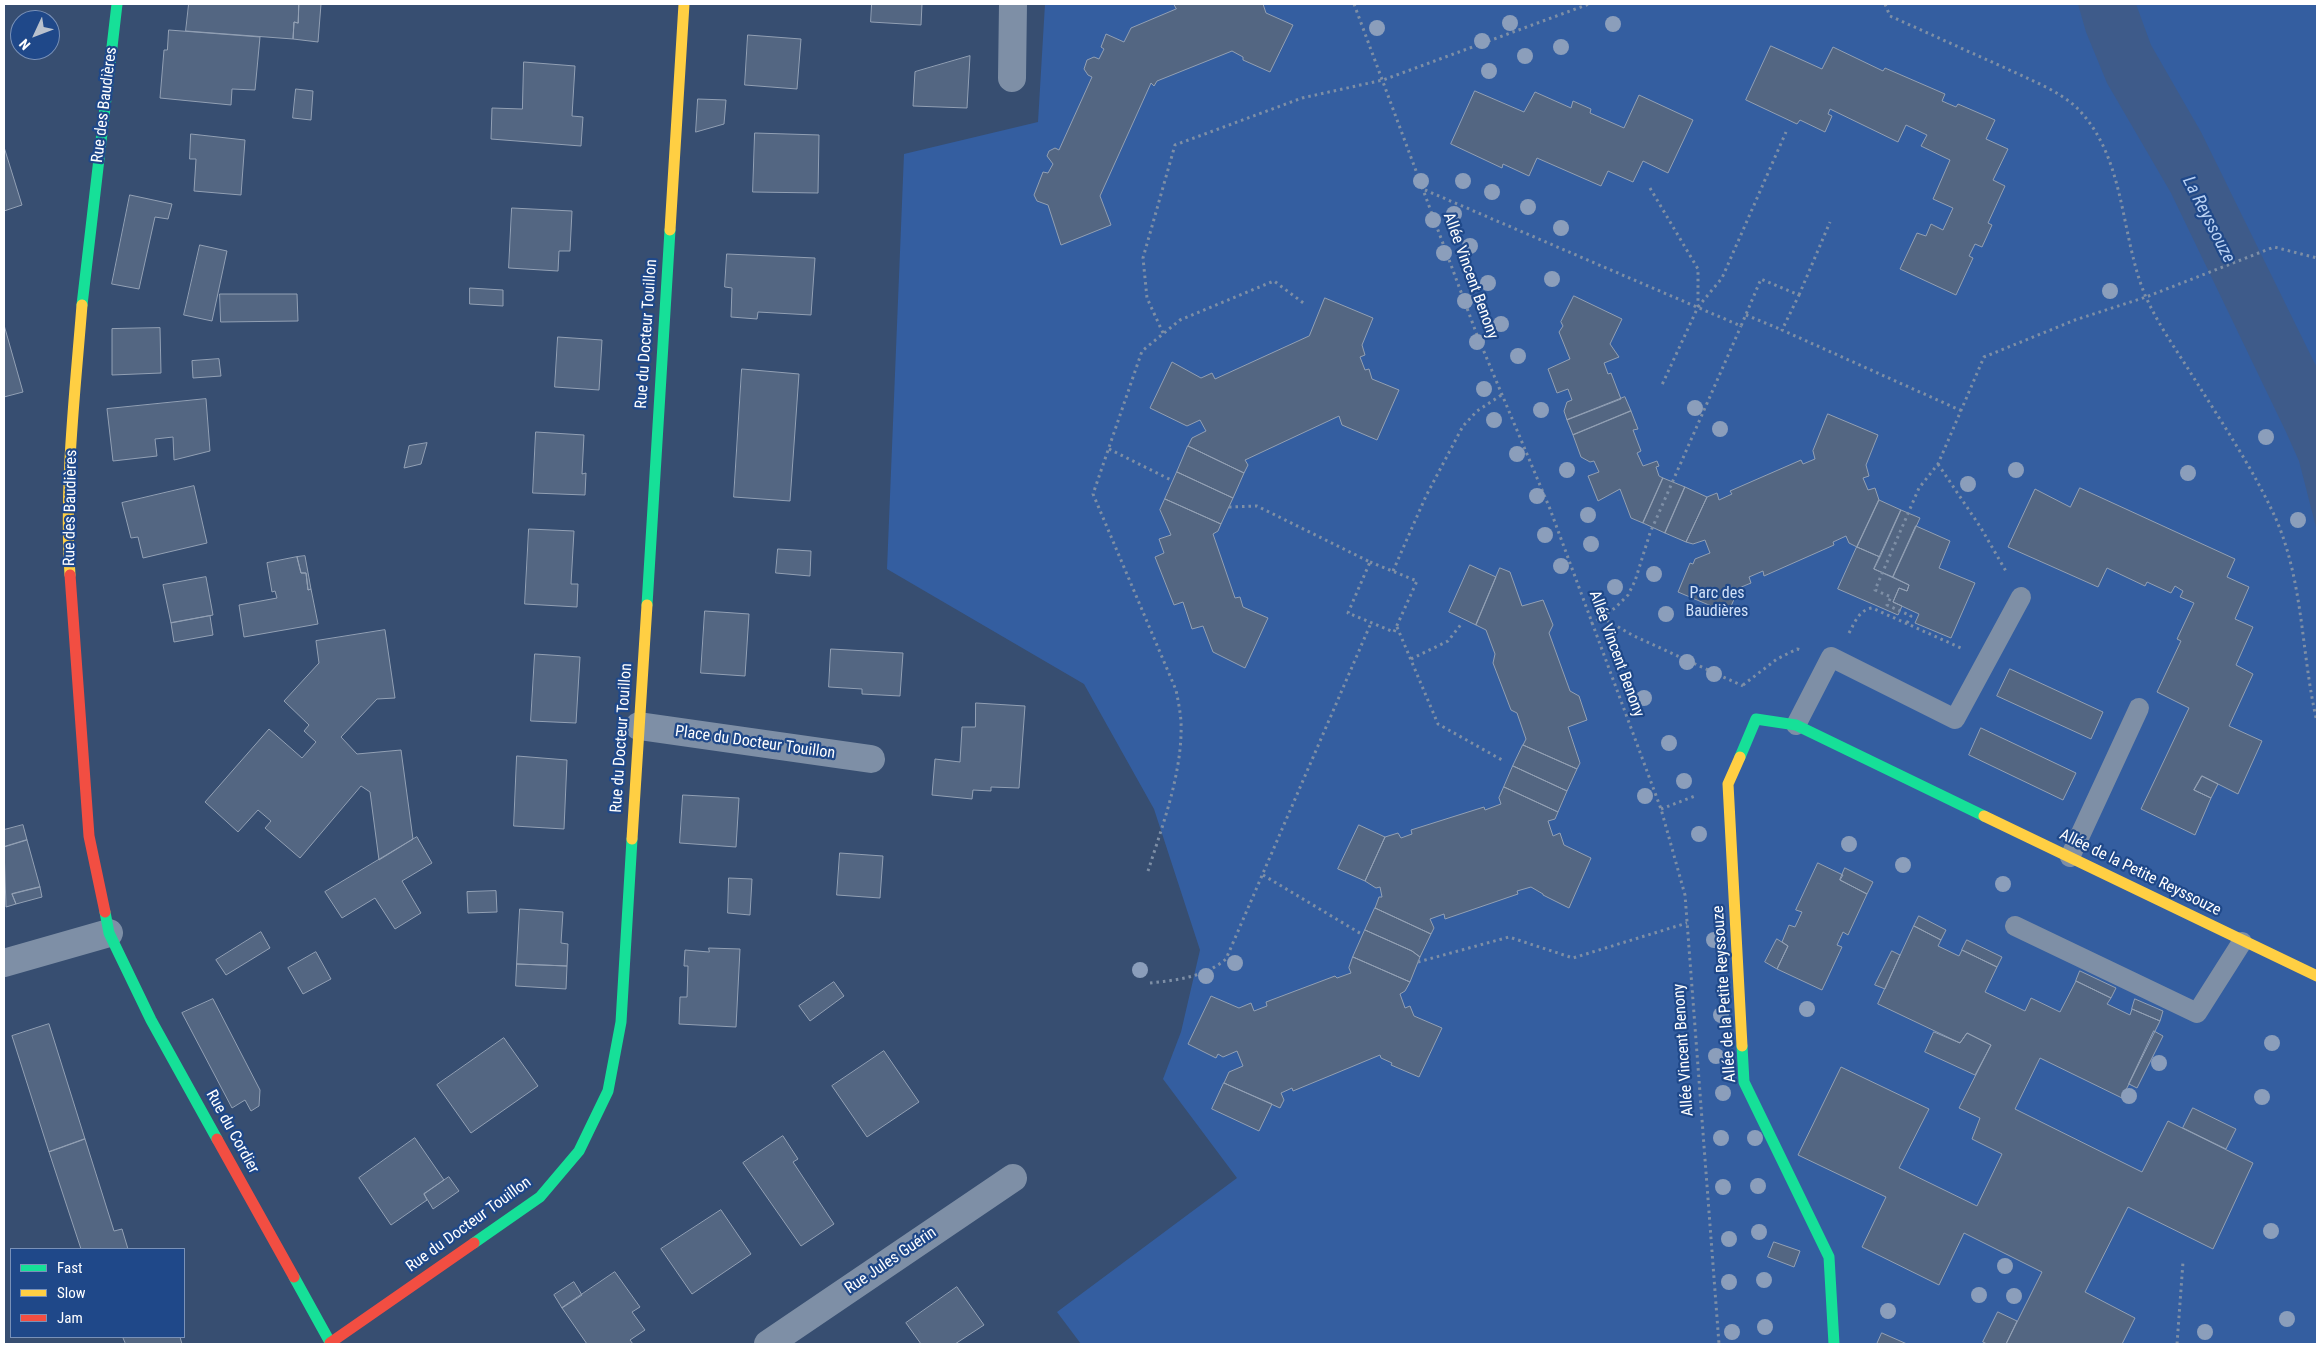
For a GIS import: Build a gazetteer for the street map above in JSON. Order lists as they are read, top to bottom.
{
  "streets": {
    "street": [
      "Rue des Baudières",
      "Rue du Docteur Touillon",
      "Place du Docteur Touillon",
      "Allée de la Petite Reyssouze",
      "Rue du Cordier",
      "Rue Jules Guérin"
    ],
    "path": ["Allée Vincent Benony"]
  },
  "crossings": [
    ["Rue des Baudières", "Rue du Cordier"],
    ["Rue du Docteur Touillon", "Place du Docteur Touillon"],
    ["Rue du Docteur Touillon", "Rue du Cordier"]
  ],
  "water": ["La Reyssouze"],
  "parks": ["Parc des Baudières"],
  "legend": ["Fast", "Slow", "Jam"],
  "north": "bottom left"
}
